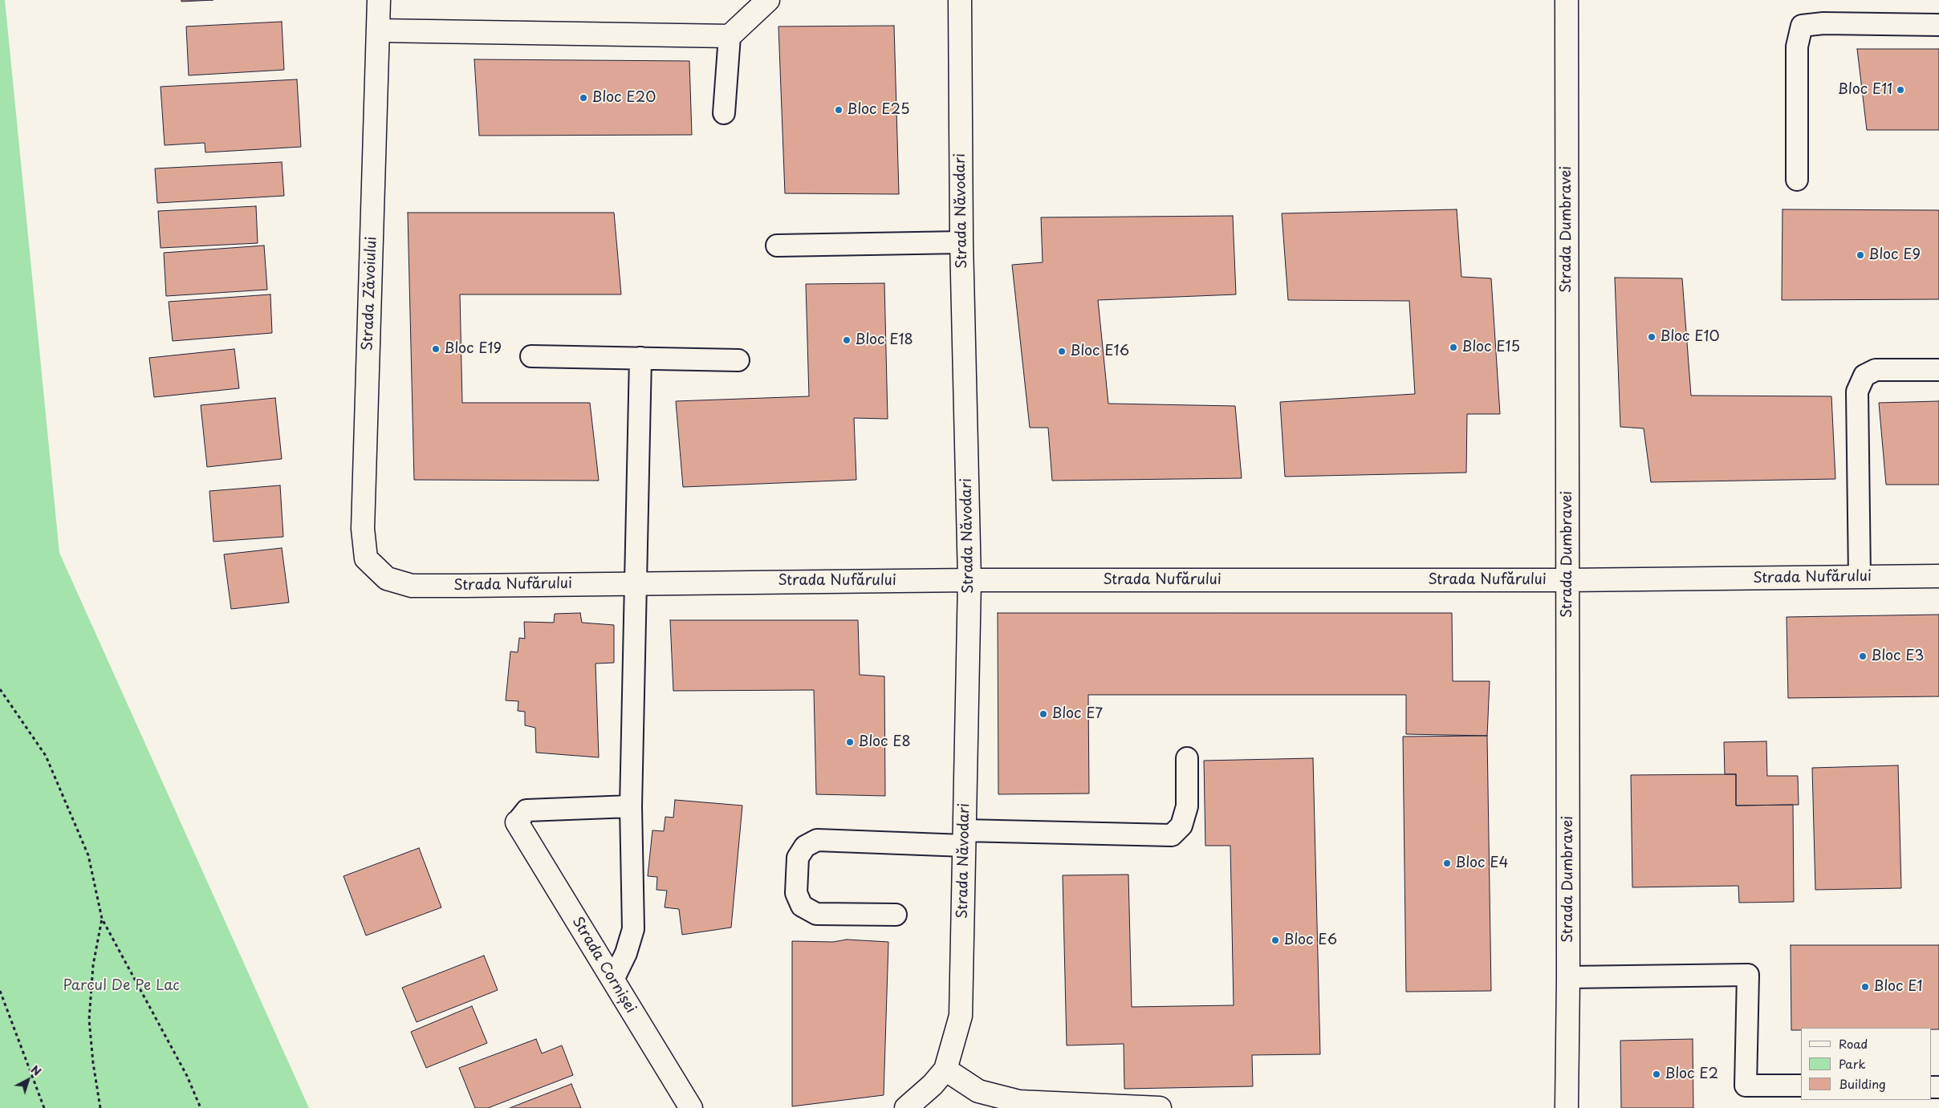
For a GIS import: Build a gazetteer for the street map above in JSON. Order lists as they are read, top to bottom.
{
  "streets": {
    "street": [
      "Strada Năvodari",
      "Strada Dumbravei",
      "Strada Zăvoiului",
      "Strada Nufărului",
      "Strada Cornișei"
    ]
  },
  "crossings": [
    ["Strada Năvodari", "Strada Nufărului"],
    ["Strada Dumbravei", "Strada Nufărului"],
    ["Strada Zăvoiului", "Strada Nufărului"]
  ],
  "parks": ["Parcul De Pe Lac"],
  "places": [
    "Bloc E11",
    "Bloc E20",
    "Bloc E25",
    "Bloc E9",
    "Bloc E10",
    "Bloc E18",
    "Bloc E15",
    "Bloc E19",
    "Bloc E16",
    "Bloc E3",
    "Bloc E7",
    "Bloc E8",
    "Bloc E4",
    "Bloc E6",
    "Bloc E1",
    "Bloc E2"
  ],
  "legend": ["Road", "Park", "Building"],
  "north": "top right"
}
